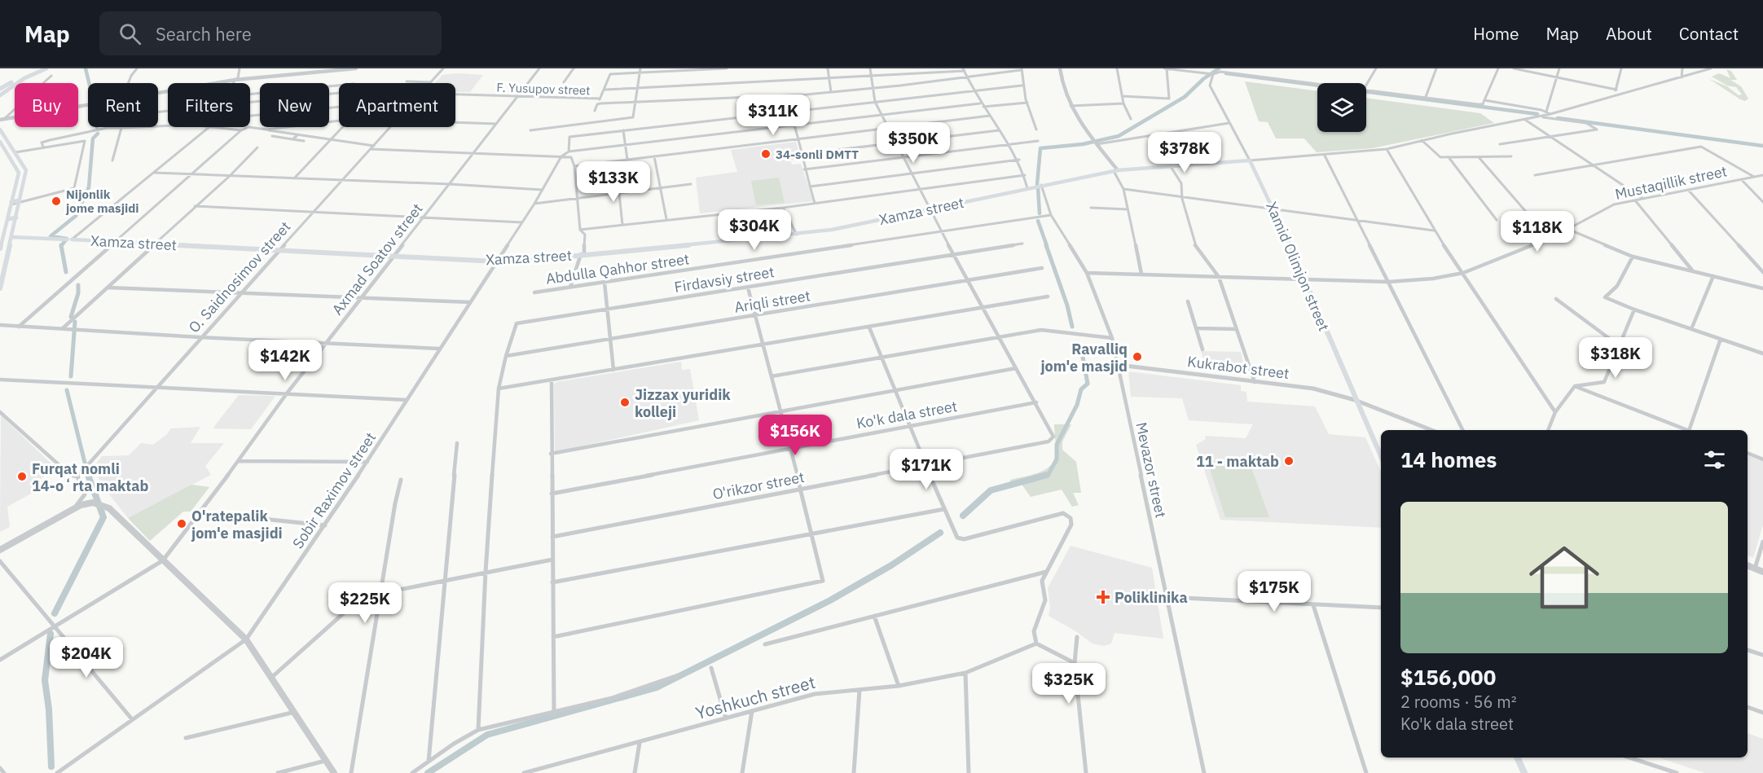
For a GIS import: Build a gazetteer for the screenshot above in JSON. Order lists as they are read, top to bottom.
{
  "streets": {
    "main road": ["Xamza street", "Xamid Olimjon street"],
    "street": [
      "F. Yusupov street",
      "Mustaqillik street",
      "Axmad Soatov street",
      "Abdulla Qahhor street",
      "O. Saidnosimov street",
      "Firdavsiy street",
      "Ariqli street",
      "Kukrabot street",
      "Ko'k dala street",
      "Mevazor street",
      "O'rikzor street",
      "Sobir Raximov street",
      "Yoshkuch street"
    ]
  },
  "crossings": [
    ["F. Yusupov street", "Axmad Soatov street"],
    ["Mustaqillik street", "Xamid Olimjon street"],
    ["Mustaqillik street", "Mevazor street"],
    ["Xamza street", "Axmad Soatov street"],
    ["Xamza street", "Xamid Olimjon street"],
    ["Xamza street", "O. Saidnosimov street"],
    ["Xamza street", "Mevazor street"],
    ["Xamza street", "Sobir Raximov street"],
    ["Xamid Olimjon street", "Kukrabot street"],
    ["Abdulla Qahhor street", "Mevazor street"],
    ["Firdavsiy street", "Ariqli street"],
    ["Kukrabot street", "Mevazor street"],
    ["Ko'k dala street", "O'rikzor street"]
  ],
  "places": {
    "other": [
      "34-sonli DMTT",
      "Nijonlik jome masjidi",
      "Ravalliq jom'e masjid",
      "Jizzax yuridik kolleji",
      "11 - maktab",
      "Furqat nomli 14-oʻrta maktab",
      "O'ratepalik jom'e masjidi"
    ],
    "health": ["Poliklinika"]
  },
  "page": {
    "header": "Map",
    "search": "Search here",
    "nav": [
      "Home",
      "Map",
      "About",
      "Contact"
    ],
    "chip": [
      "Buy",
      "Rent",
      "Filters",
      "New",
      "Apartment"
    ],
    "price": [
      "$311K",
      "$350K",
      "$378K",
      "$133K",
      "$304K",
      "$118K",
      "$318K",
      "$142K",
      "$156K",
      "$171K",
      "$175K",
      "$225K",
      "$204K",
      "$325K"
    ],
    "heading": "14 homes",
    "list": [
      {
        "name": "$156,000",
        "note": "2 rooms · 56 m² · Ko'k dala street"
      }
    ]
  }
}
